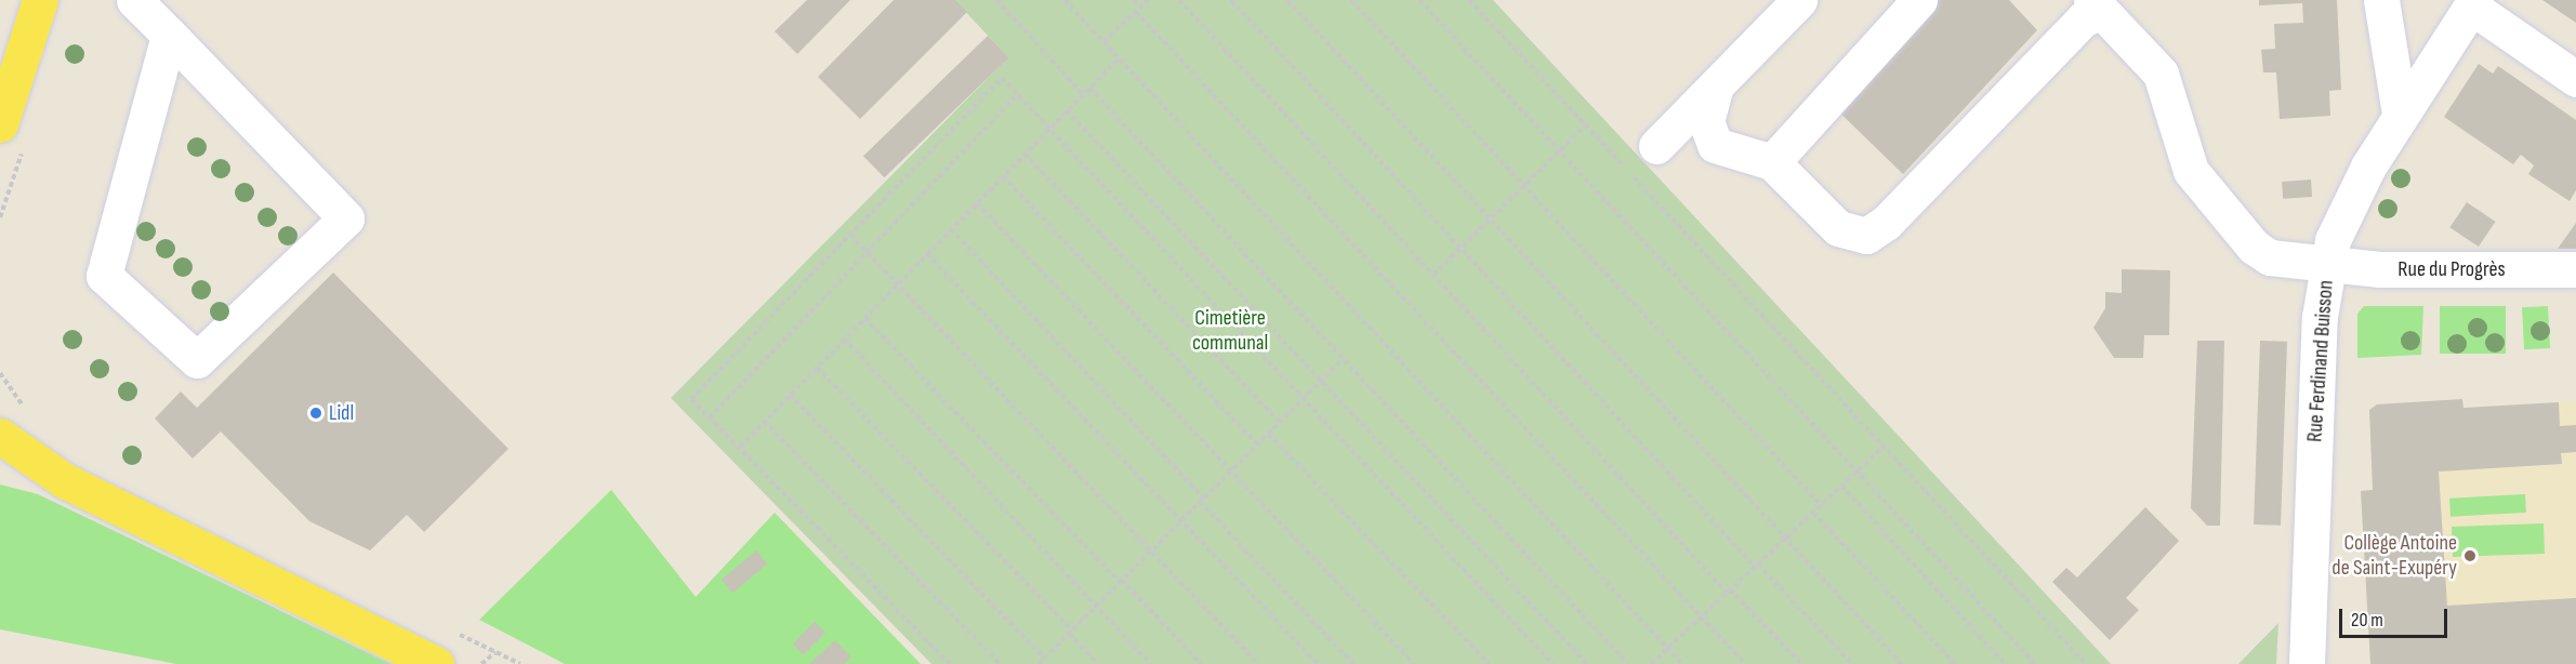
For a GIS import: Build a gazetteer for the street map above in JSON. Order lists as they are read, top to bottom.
{
  "streets": {
    "street": ["Rue du Progrès", "Rue Ferdinand Buisson"]
  },
  "crossings": [
    ["Rue du Progrès", "Rue Ferdinand Buisson"]
  ],
  "parks": ["Cimetière communal"],
  "places": ["Lidl", "Collège Antoine de Saint-Exupéry"],
  "scale_bar": "20 m"
}
